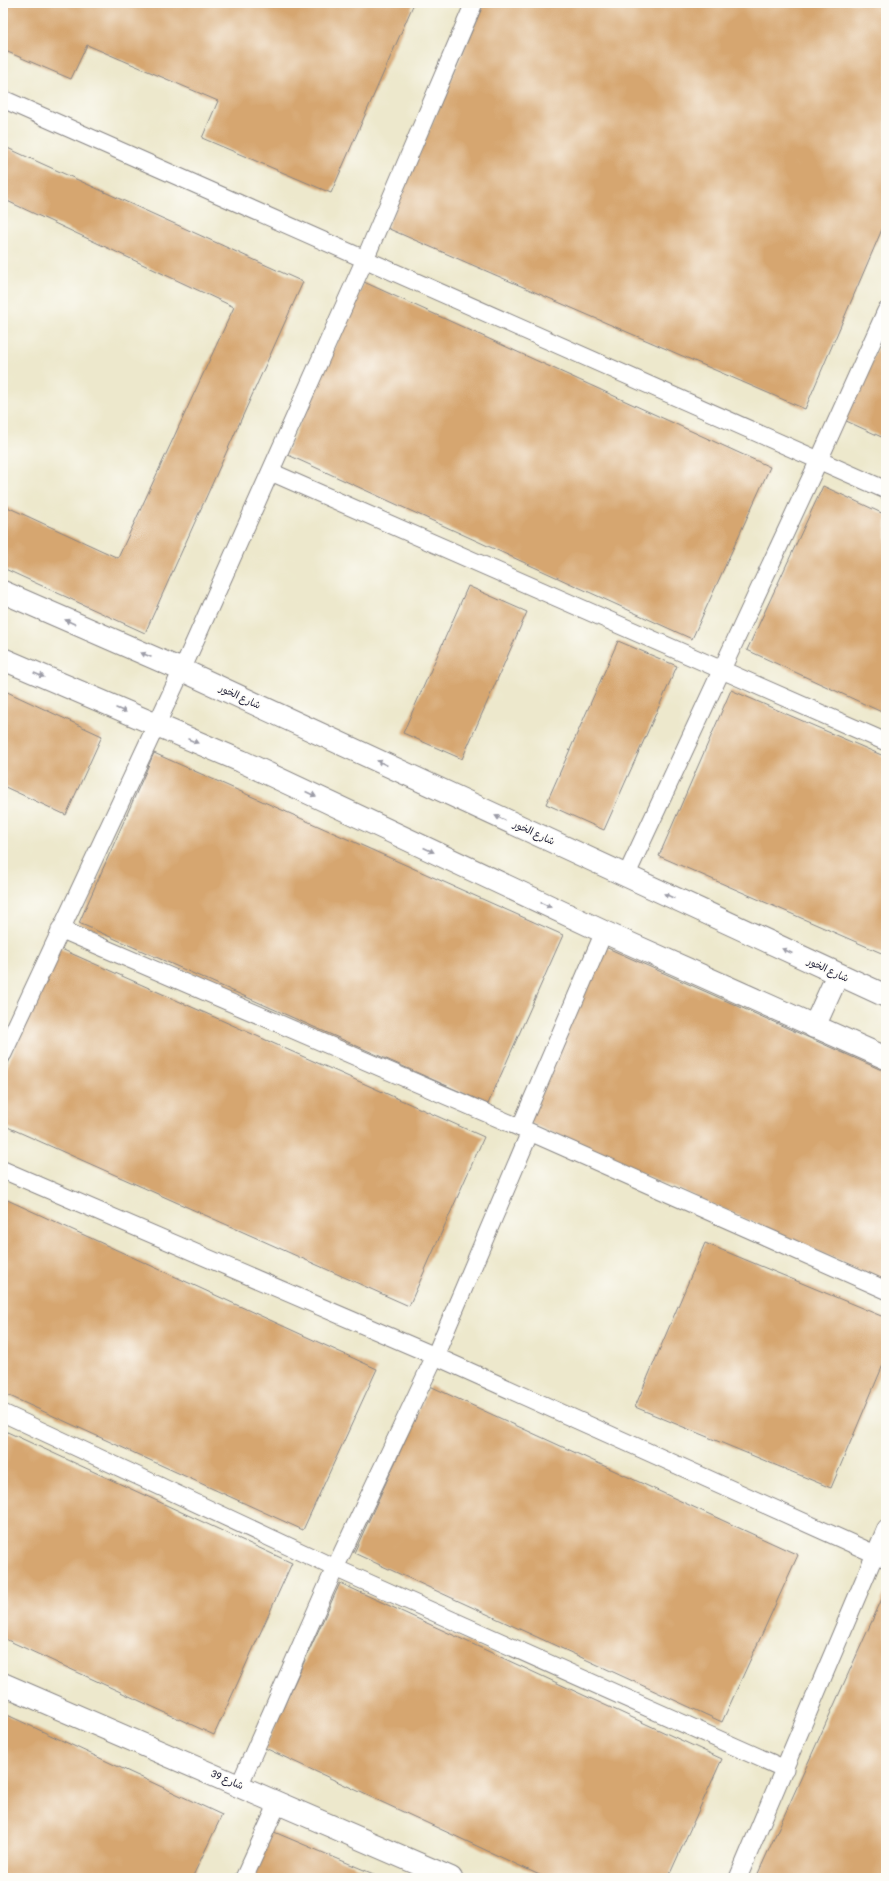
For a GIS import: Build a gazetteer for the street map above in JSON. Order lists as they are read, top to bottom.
{
  "streets": {
    "street": ["شارع الخور", "شارع 39"]
  }
}
